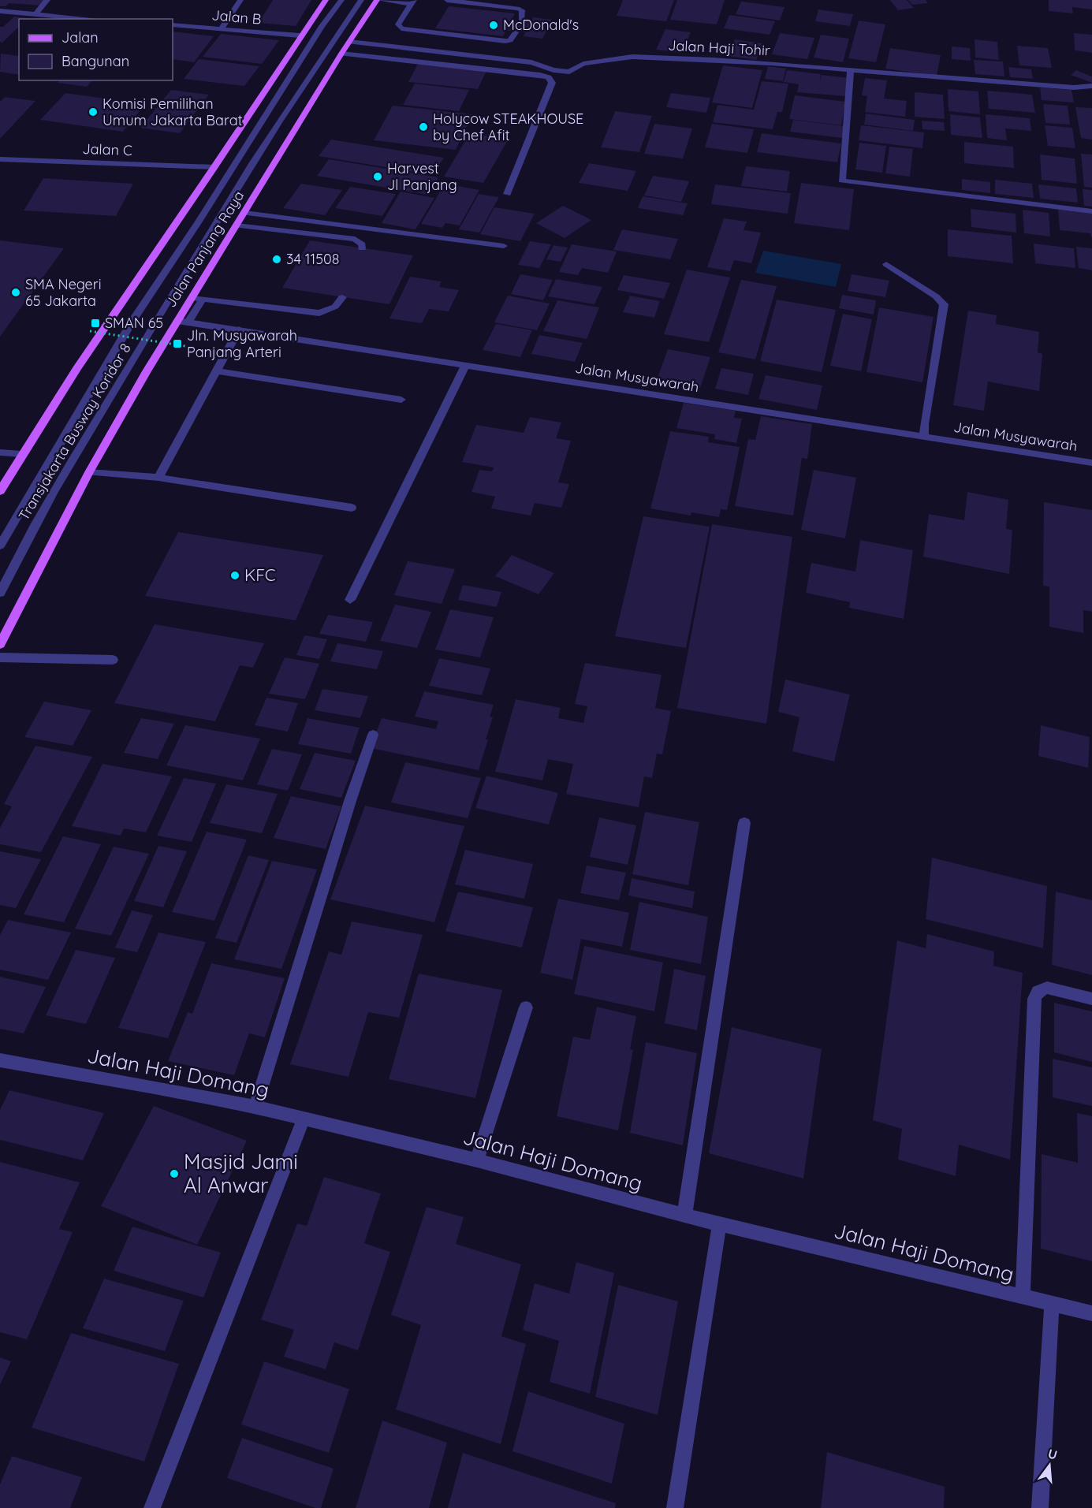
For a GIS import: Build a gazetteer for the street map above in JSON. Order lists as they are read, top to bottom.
{
  "streets": {
    "main road": ["Jalan Panjang Raya"],
    "street": [
      "Jalan B",
      "Jalan Haji Tohir",
      "Jalan C",
      "Jalan Musyawarah",
      "Transjakarta Busway Koridor 8",
      "Jalan Haji Domang"
    ]
  },
  "crossings": [
    ["Jalan Haji Tohir", "Jalan Panjang Raya"],
    ["Jalan Panjang Raya", "Jalan Musyawarah"]
  ],
  "places": {
    "other": [
      "McDonald's",
      "Komisi Pemilihan Umum Jakarta Barat",
      "Holycow STEAKHOUSE by Chef Afit",
      "Harvest Jl Panjang",
      "34 11508",
      "SMA Negeri 65 Jakarta",
      "KFC",
      "Masjid Jami Al Anwar"
    ],
    "transit": ["SMAN 65", "Jln. Musyawarah Panjang Arteri"]
  },
  "legend": ["Jalan", "Bangunan"],
  "north": "top"
}
